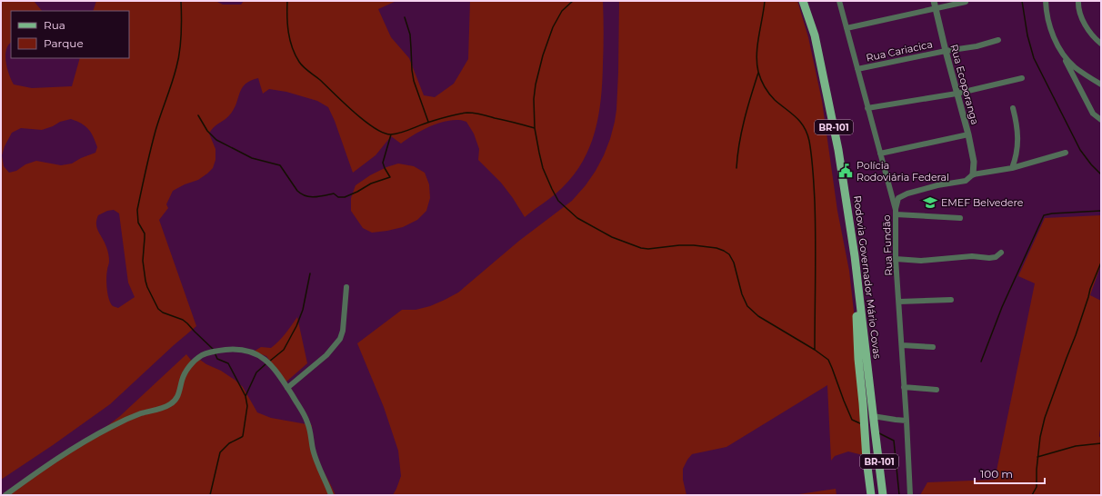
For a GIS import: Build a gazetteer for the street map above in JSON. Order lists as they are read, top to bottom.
{
  "streets": {
    "main road": ["BR-101", "Rodovia Governador Mário Covas"],
    "street": ["Rua Cariacica", "Rua Ecoporanga", "Rua Fundão"]
  },
  "crossings": [
    ["Rua Cariacica", "Rua Ecoporanga"],
    ["Rua Cariacica", "Rua Fundão"]
  ],
  "places": {
    "public building": ["Polícia Rodoviária Federal"],
    "school or university": ["EMEF Belvedere"]
  },
  "legend": ["Rua", "Parque"],
  "scale_bar": "100 m"
}
